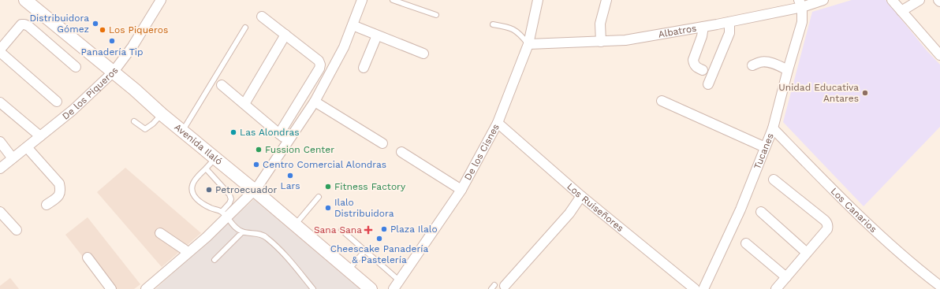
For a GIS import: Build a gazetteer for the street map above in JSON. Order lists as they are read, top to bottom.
{
  "streets": {
    "main road": ["Avenida Ilaló"],
    "street": [
      "Albatros",
      "De los Piqueros",
      "Tucanes",
      "De los Cisnes",
      "Los Ruiseñores",
      "Los Canarios"
    ]
  },
  "crossings": [
    ["Albatros", "Tucanes"],
    ["Albatros", "De los Cisnes"],
    ["De los Piqueros", "Avenida Ilaló"],
    ["Tucanes", "Los Canarios"],
    ["De los Cisnes", "Los Ruiseñores"]
  ],
  "places": {
    "other": [
      "Distribuidora Gómez",
      "Los Piqueros",
      "Panadería Tip",
      "Unidad Educativa Antares",
      "Las Alondras",
      "Fussion Center",
      "Centro Comercial Alondras",
      "Lars",
      "Fitness Factory",
      "Petroecuador",
      "Ilalo Distribuidora",
      "Plaza Ilalo",
      "Cheescake Panadería & Pastelería"
    ],
    "health": ["Sana Sana"]
  }
}
